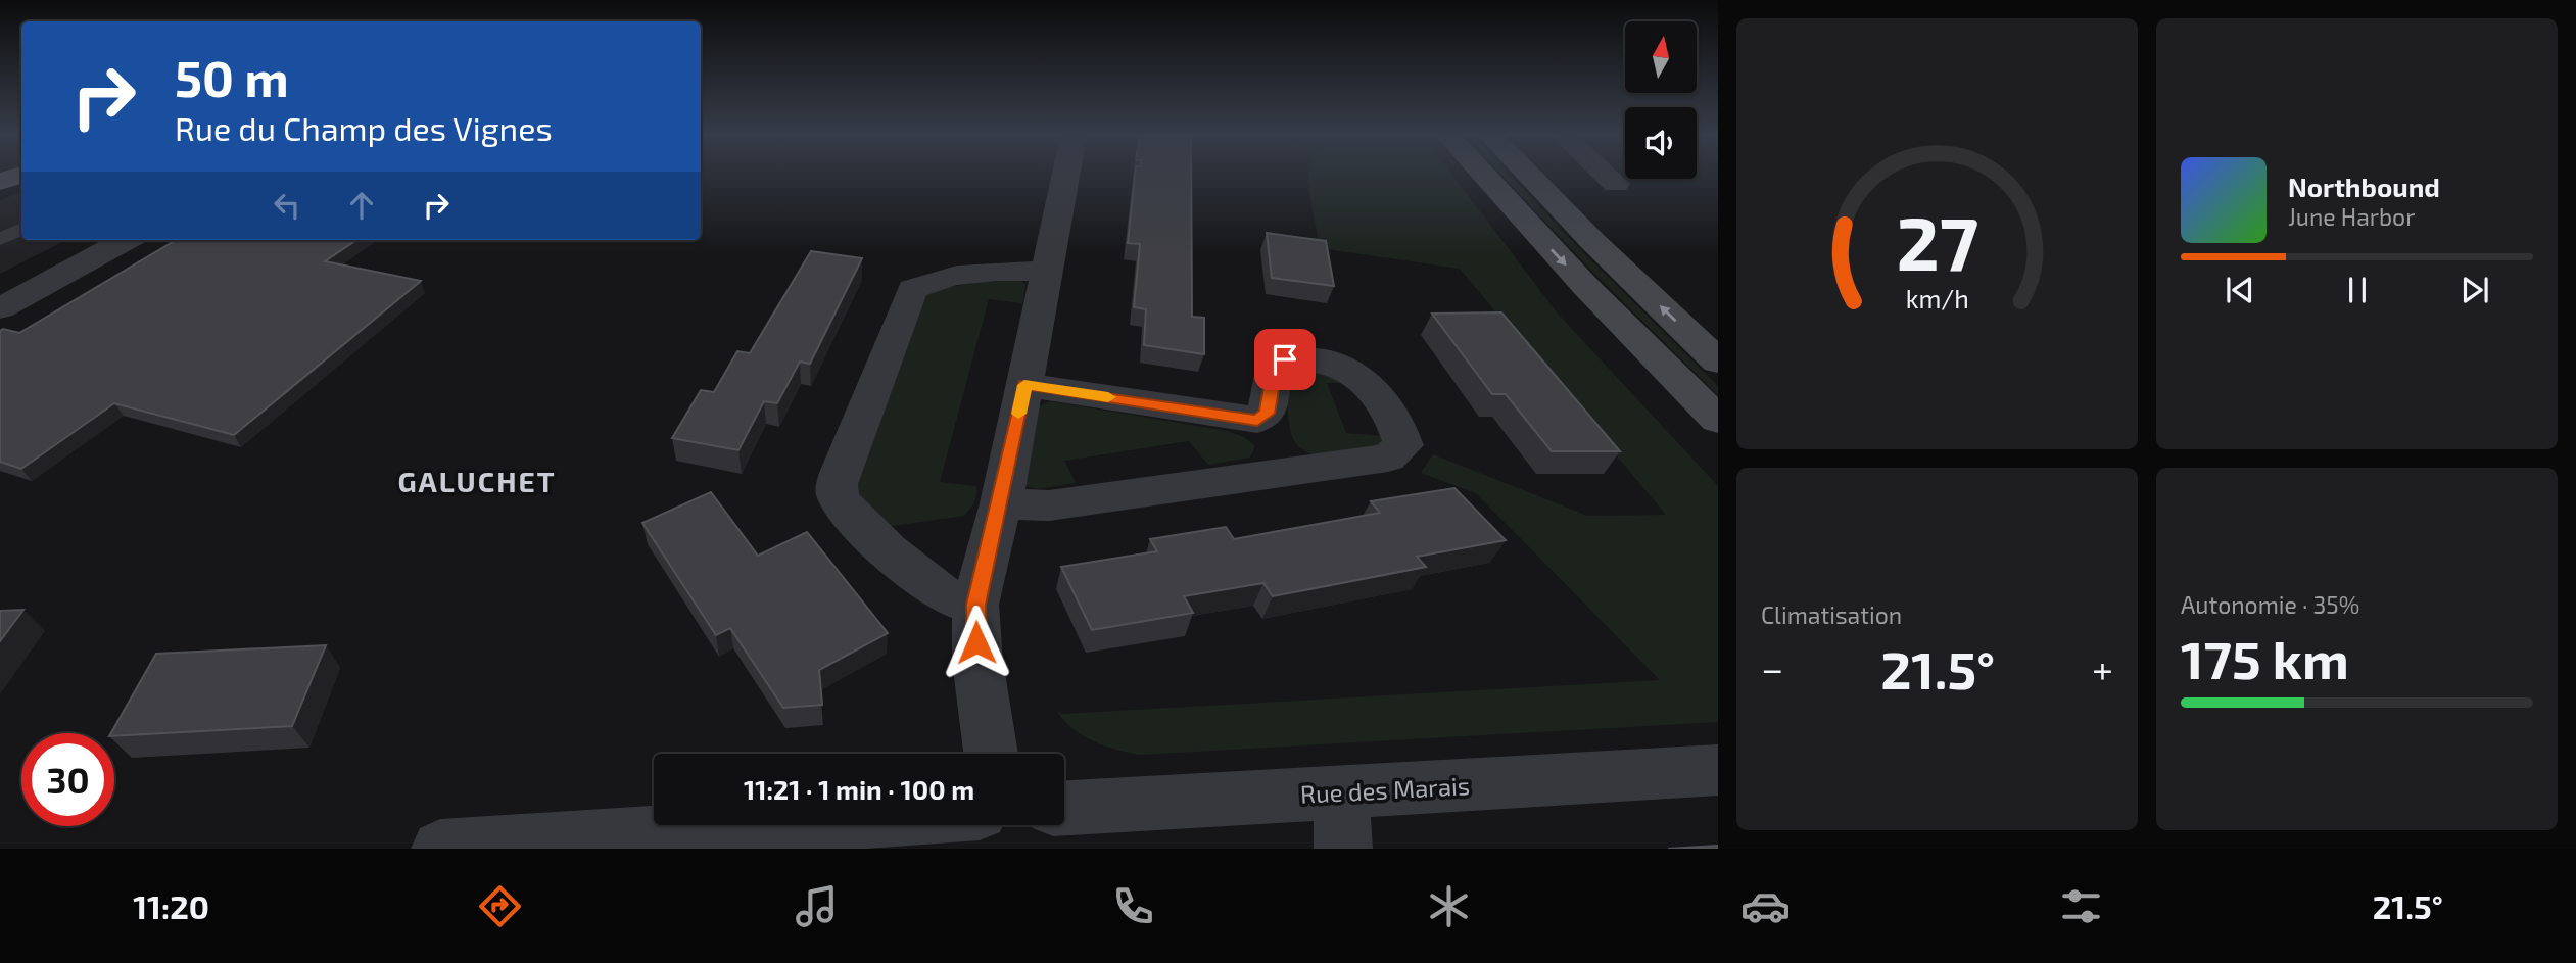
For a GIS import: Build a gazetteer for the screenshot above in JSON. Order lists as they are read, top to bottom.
{
  "streets": {
    "street": ["Rue des Marais"]
  },
  "districts": ["GALUCHET"],
  "north": "top",
  "page": {
    "turn": ["50 m", "Rue du Champ des Vignes"],
    "song": ["Northbound", "June Harbor"],
    "tile": [
      "Climatisation",
      ["Autonomie · 35%", "175 km"]
    ],
    "heat": ["−", "21.5°", "+"],
    "limit": "30",
    "trip": "11:21 · 1 min · 100 m",
    "tabs": ["11:20", "21.5°"],
    "gauge": ["27", "km/h"]
  }
}
